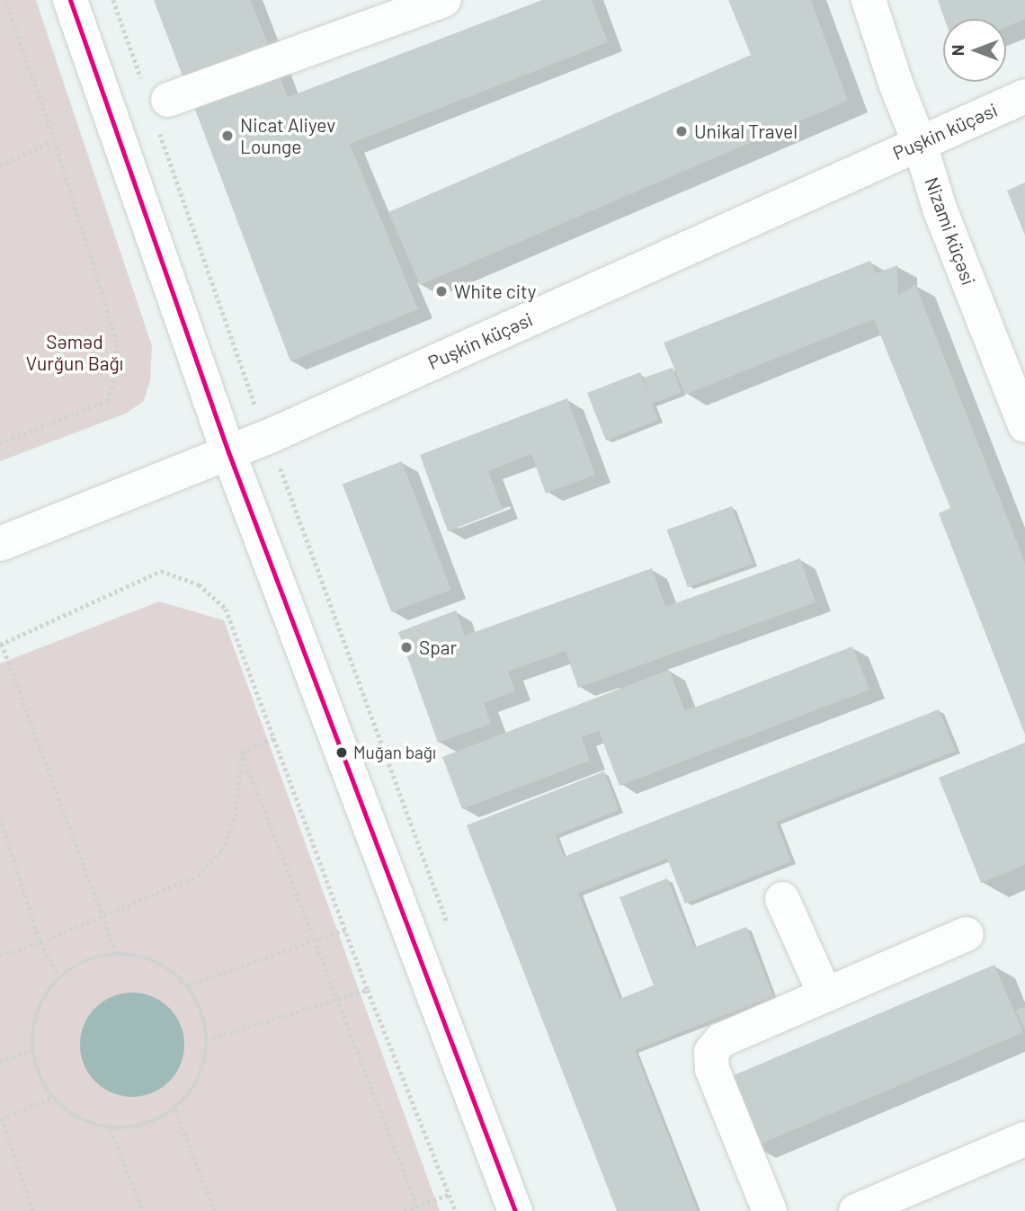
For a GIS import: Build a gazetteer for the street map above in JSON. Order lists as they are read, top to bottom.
{
  "streets": {
    "main road": ["Puşkin küçəsi", "Nizami küçəsi"]
  },
  "crossings": [
    ["Puşkin küçəsi", "Nizami küçəsi"]
  ],
  "parks": ["Səməd Vurğun Bağı"],
  "places": [
    "Unikal Travel",
    "Nicat Aliyev Lounge",
    "White city",
    "Spar",
    "Muğan bağı"
  ],
  "north": "left"
}
